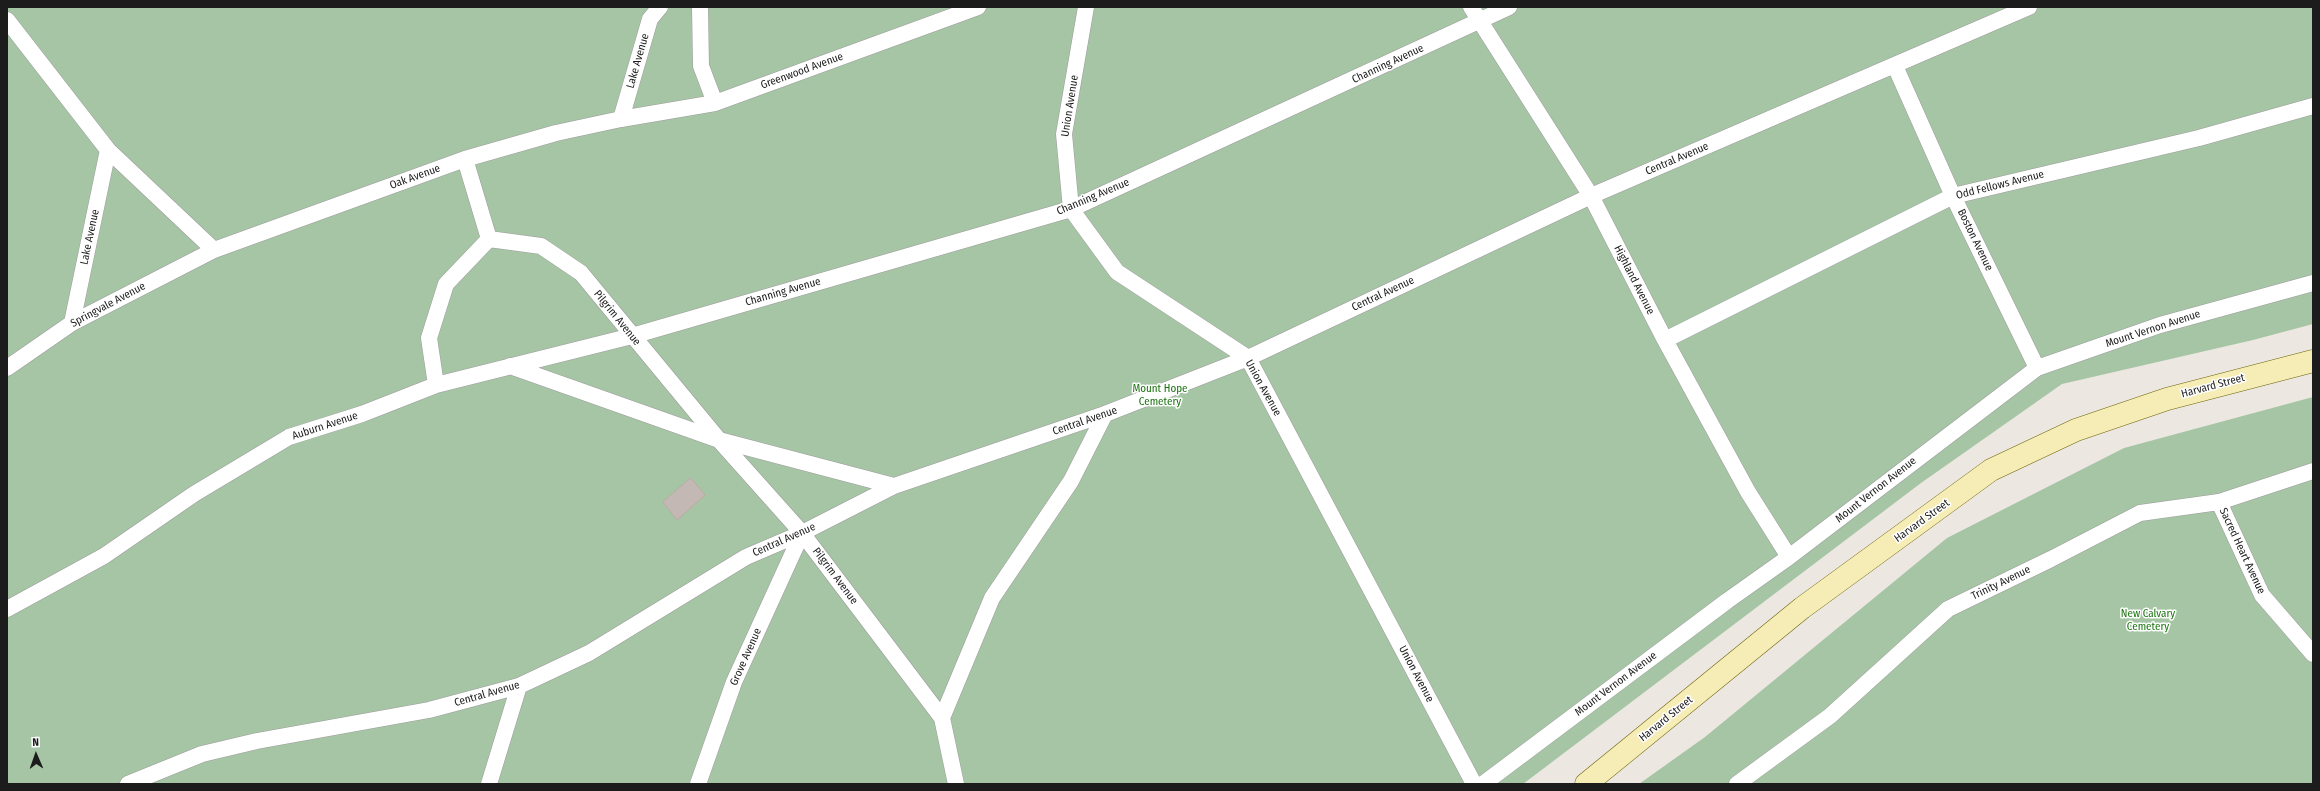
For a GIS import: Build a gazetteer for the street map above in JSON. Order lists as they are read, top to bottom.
{
  "streets": {
    "main road": ["Harvard Street"],
    "lane": [
      "Lake Avenue",
      "Channing Avenue",
      "Greenwood Avenue",
      "Union Avenue",
      "Central Avenue",
      "Oak Avenue",
      "Odd Fellows Avenue",
      "Boston Avenue",
      "Highland Avenue",
      "Springvale Avenue",
      "Pilgrim Avenue",
      "Mount Vernon Avenue",
      "Auburn Avenue",
      "Sacred Heart Avenue",
      "Trinity Avenue",
      "Grove Avenue"
    ]
  },
  "crossings": [
    ["Lake Avenue", "Greenwood Avenue"],
    ["Lake Avenue", "Oak Avenue"],
    ["Lake Avenue", "Springvale Avenue"],
    ["Channing Avenue", "Union Avenue"],
    ["Channing Avenue", "Highland Avenue"],
    ["Channing Avenue", "Pilgrim Avenue"],
    ["Channing Avenue", "Auburn Avenue"],
    ["Greenwood Avenue", "Oak Avenue"],
    ["Union Avenue", "Central Avenue"],
    ["Central Avenue", "Boston Avenue"],
    ["Central Avenue", "Highland Avenue"],
    ["Central Avenue", "Pilgrim Avenue"],
    ["Central Avenue", "Grove Avenue"],
    ["Oak Avenue", "Springvale Avenue"],
    ["Odd Fellows Avenue", "Boston Avenue"],
    ["Odd Fellows Avenue", "Highland Avenue"],
    ["Boston Avenue", "Mount Vernon Avenue"],
    ["Highland Avenue", "Mount Vernon Avenue"],
    ["Pilgrim Avenue", "Auburn Avenue"],
    ["Pilgrim Avenue", "Grove Avenue"],
    ["Sacred Heart Avenue", "Trinity Avenue"]
  ],
  "parks": ["Mount Hope Cemetery", "New Calvary Cemetery"],
  "north": "top"
}
